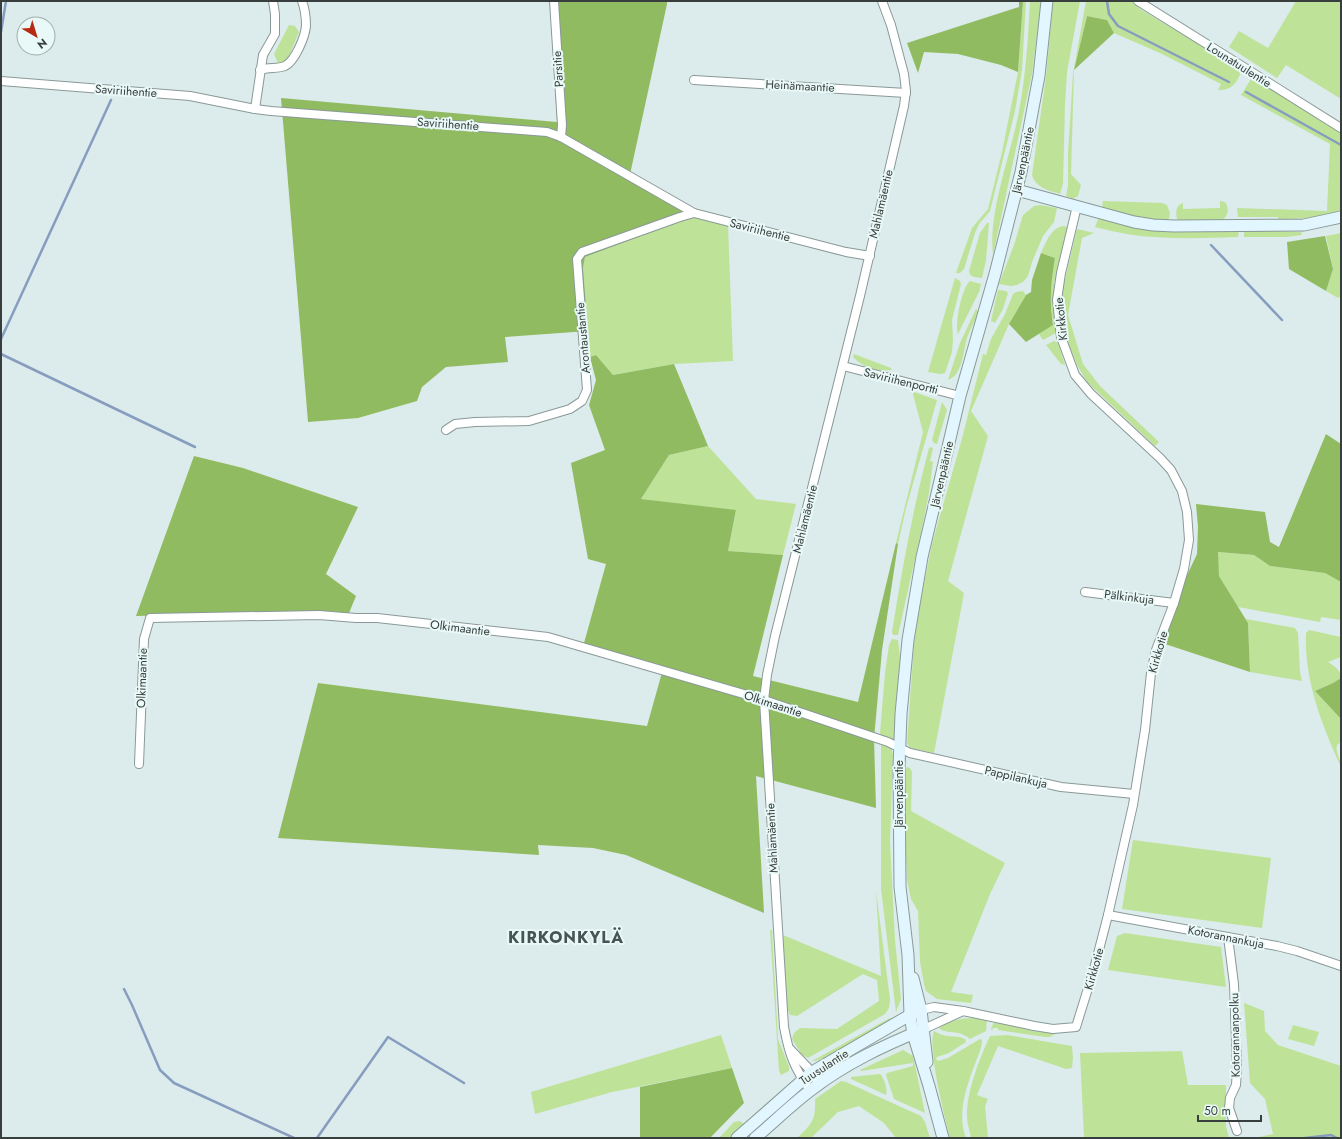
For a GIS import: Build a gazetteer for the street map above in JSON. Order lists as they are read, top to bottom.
{
  "streets": {
    "main road": ["Järvenpääntie", "Tuusulantie"],
    "street": [
      "Lounatuulentie",
      "Parsitie",
      "Heinämaantie",
      "Saviriihentie",
      "Mahlamäentie",
      "Kirkkotie",
      "Arontaustantie",
      "Saviriihenportti",
      "Pälkinkuja",
      "Olkimaantie",
      "Pappilankuja",
      "Kotorannankuja",
      "Kotorannanpolku"
    ]
  },
  "crossings": [
    ["Parsitie", "Saviriihentie"],
    ["Heinämaantie", "Mahlamäentie"],
    ["Saviriihentie", "Mahlamäentie"],
    ["Saviriihentie", "Arontaustantie"],
    ["Järvenpääntie", "Kirkkotie"],
    ["Järvenpääntie", "Saviriihenportti"],
    ["Järvenpääntie", "Olkimaantie"],
    ["Järvenpääntie", "Pappilankuja"],
    ["Järvenpääntie", "Tuusulantie"],
    ["Mahlamäentie", "Saviriihenportti"],
    ["Mahlamäentie", "Olkimaantie"],
    ["Mahlamäentie", "Tuusulantie"],
    ["Kirkkotie", "Pälkinkuja"],
    ["Kirkkotie", "Pappilankuja"],
    ["Kirkkotie", "Kotorannankuja"],
    ["Kirkkotie", "Tuusulantie"],
    ["Olkimaantie", "Pappilankuja"],
    ["Kotorannankuja", "Kotorannanpolku"]
  ],
  "districts": ["KIRKONKYLÄ"],
  "scale_bar": "50 m",
  "north": "bottom right"
}
